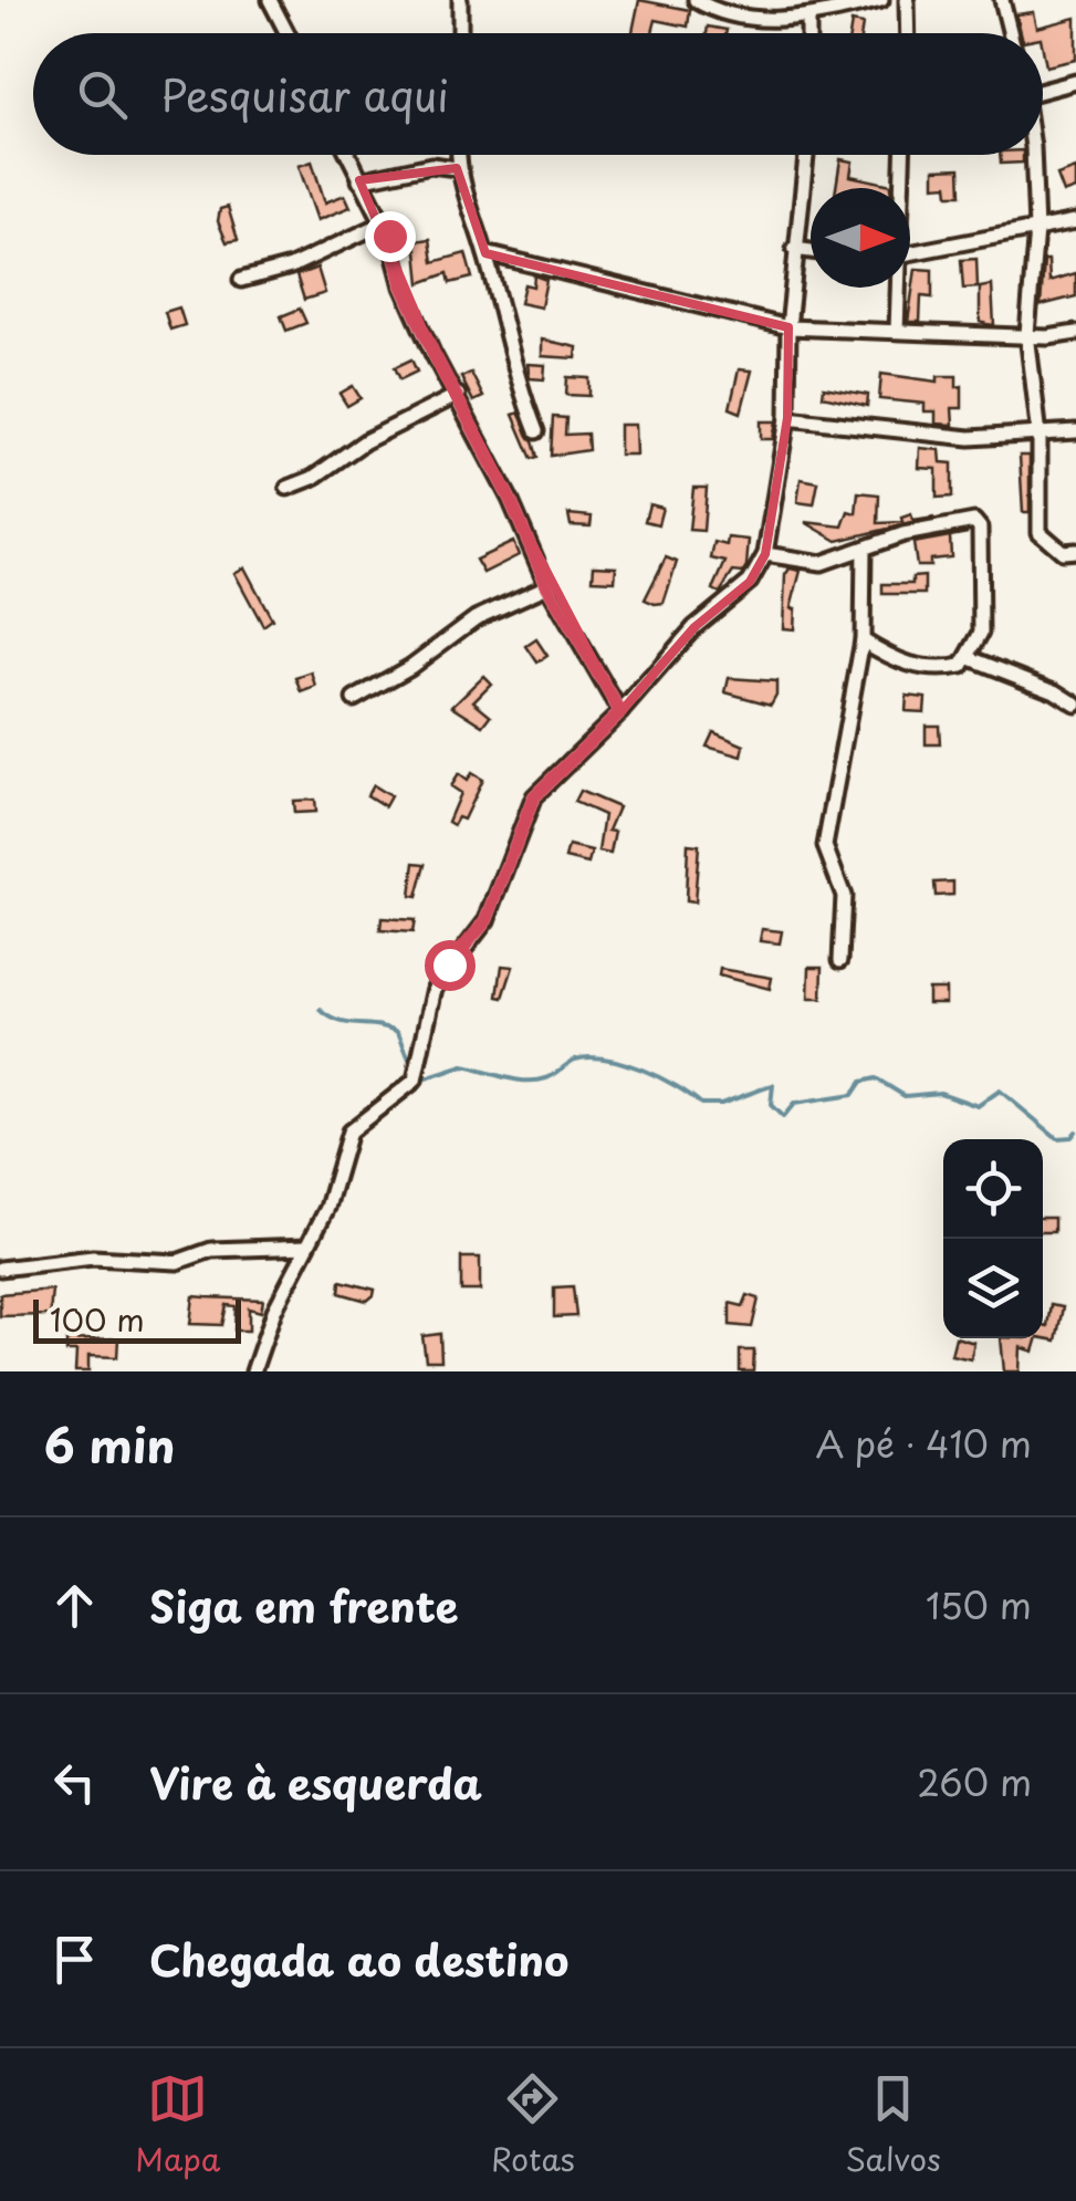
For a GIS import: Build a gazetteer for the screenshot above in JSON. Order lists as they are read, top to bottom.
{
  "scale_bar": "100 m",
  "north": "right",
  "page": {
    "search": "Pesquisar aqui",
    "scale": "100 m",
    "heading": ["6 min", "A pé · 410 m"],
    "list": [
      ["Siga em frente", "150 m"],
      ["Vire à esquerda", "260 m"],
      "Chegada ao destino"
    ],
    "nav": ["Mapa", "Rotas", "Salvos"]
  }
}
